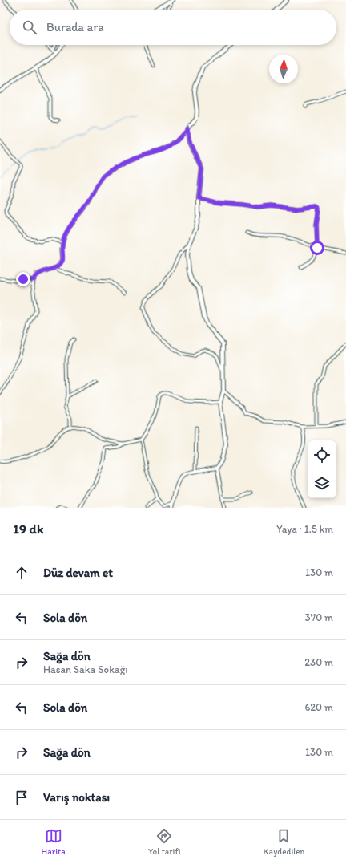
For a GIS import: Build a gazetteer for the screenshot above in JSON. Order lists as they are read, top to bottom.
{
  "north": "top",
  "page": {
    "search": "Burada ara",
    "heading": ["19 dk", "Yaya · 1.5 km"],
    "list": [
      ["Düz devam et", "130 m"],
      ["Sola dön", "370 m"],
      ["Sağa dön", "Hasan Saka Sokağı", "230 m"],
      ["Sola dön", "620 m"],
      ["Sağa dön", "130 m"],
      "Varış noktası"
    ],
    "nav": ["Harita", "Yol tarifi", "Kaydedilen"]
  }
}
